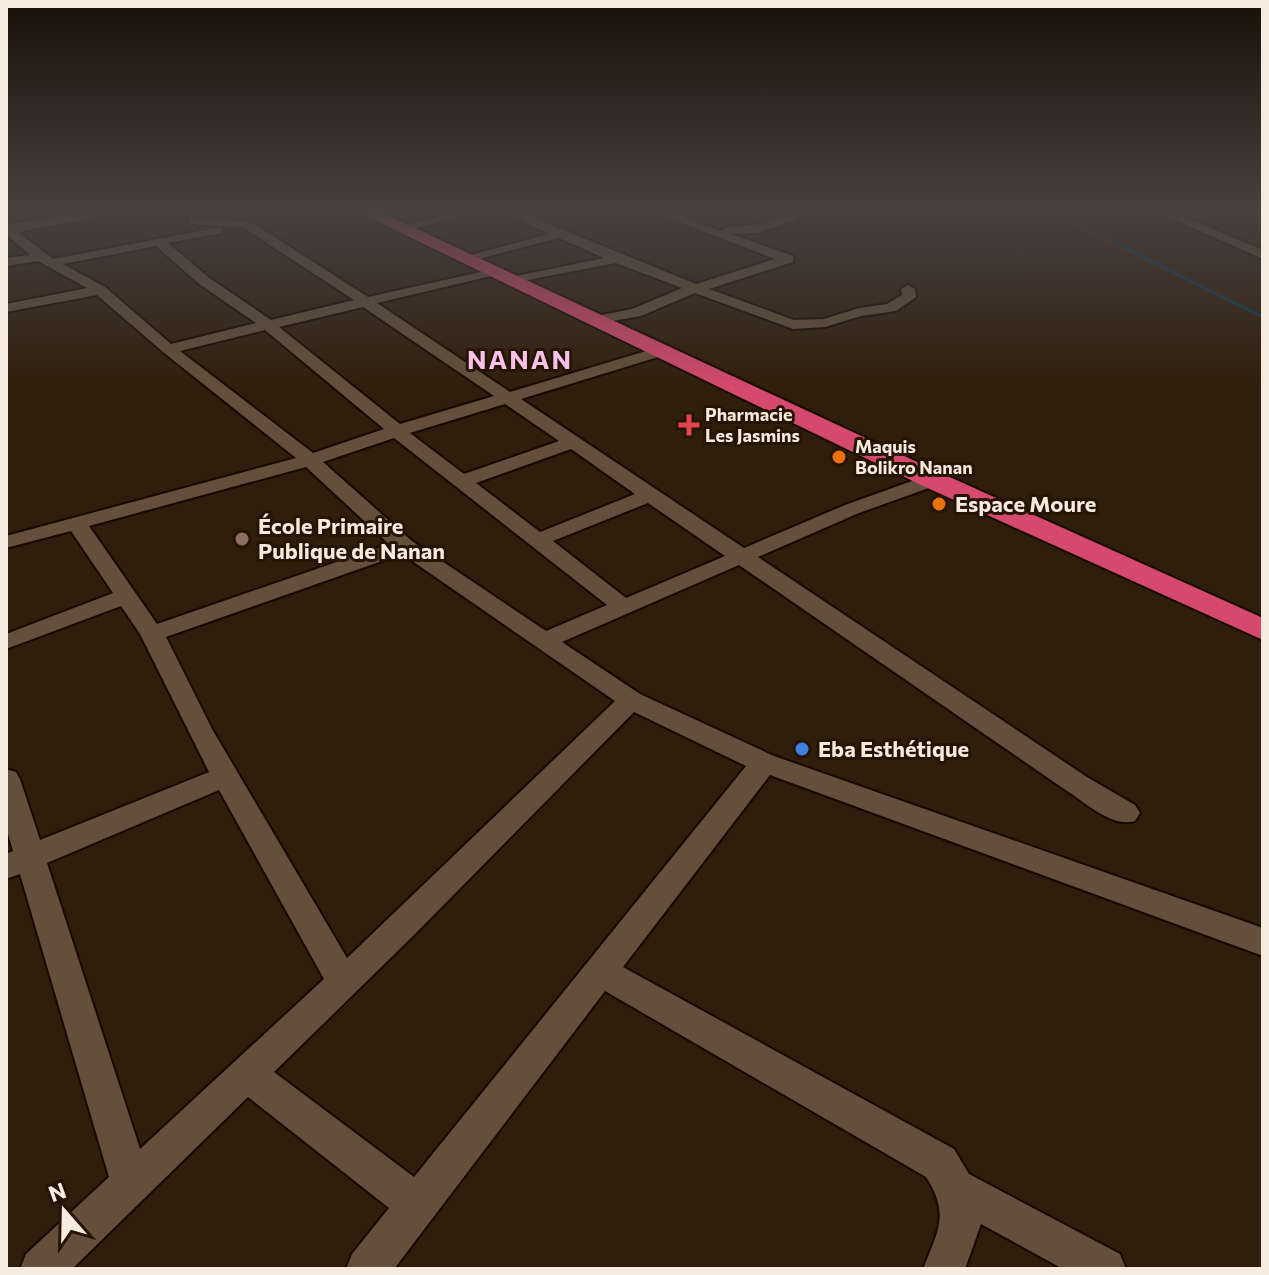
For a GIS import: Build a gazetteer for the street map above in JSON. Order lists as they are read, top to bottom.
{
  "districts": ["NANAN"],
  "places": {
    "health": ["Pharmacie Les Jasmins"],
    "other": [
      "Maquis Bolikro Nanan",
      "Espace Moure",
      "École Primaire Publique de Nanan",
      "Eba Esthétique"
    ]
  },
  "north": "top"
}
